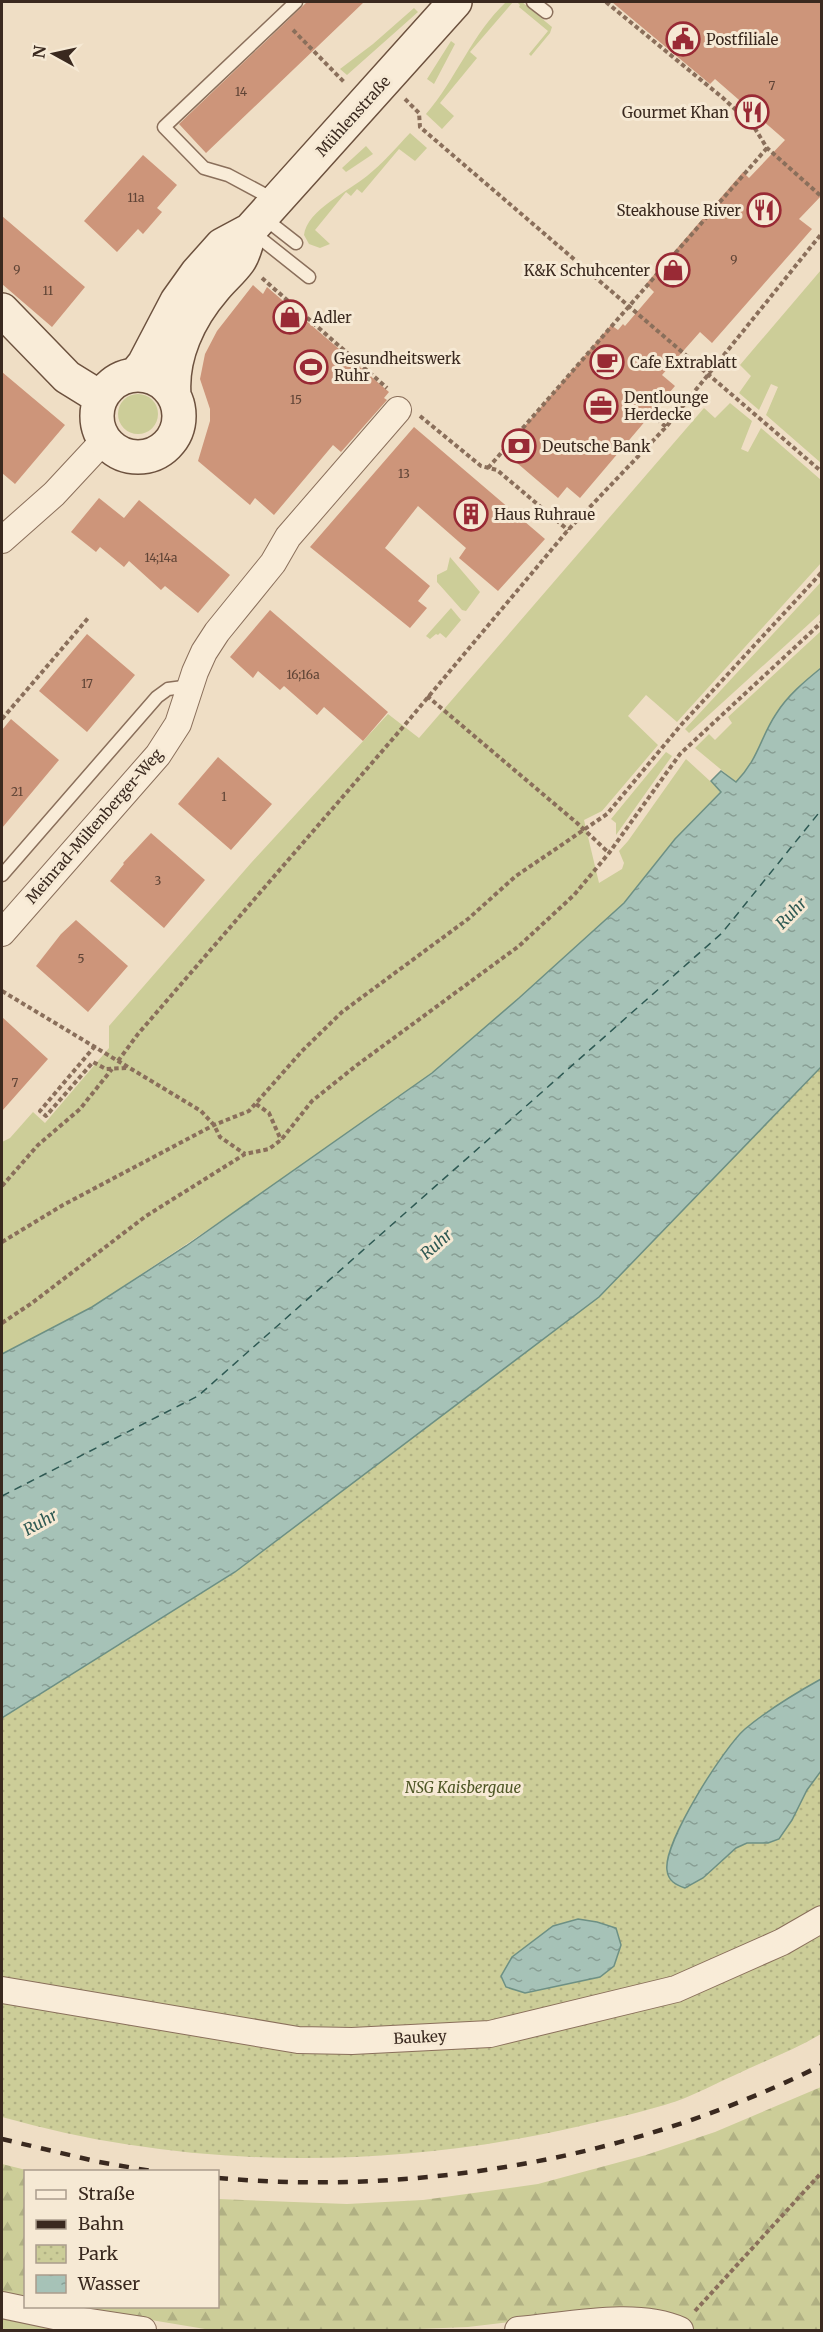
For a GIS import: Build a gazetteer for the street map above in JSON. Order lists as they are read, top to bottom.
{
  "streets": {
    "main road": ["Mühlenstraße"],
    "street": ["Meinrad-Miltenberger-Weg", "Baukey"]
  },
  "water": ["Ruhr"],
  "parks": ["NSG Kaisbergaue"],
  "places": {
    "public building": ["Postfiliale"],
    "restaurant": ["Gourmet Khan", "Steakhouse River"],
    "shop": ["K&K Schuhcenter", "Adler"],
    "cafe": ["Cafe Extrablatt"],
    "sports": ["Gesundheitswerk Ruhr"],
    "office": ["Dentlounge Herdecke"],
    "bank": ["Deutsche Bank"],
    "building": ["Haus Ruhraue"]
  },
  "house_numbers": [
    "7",
    "14",
    "11a",
    "9",
    "9",
    "11",
    "15",
    "13",
    "14;14a",
    "16;16a",
    "17",
    "21",
    "1",
    "3",
    "5",
    "7"
  ],
  "legend": [
    "Straße",
    "Bahn",
    "Park",
    "Wasser"
  ],
  "north": "left"
}
